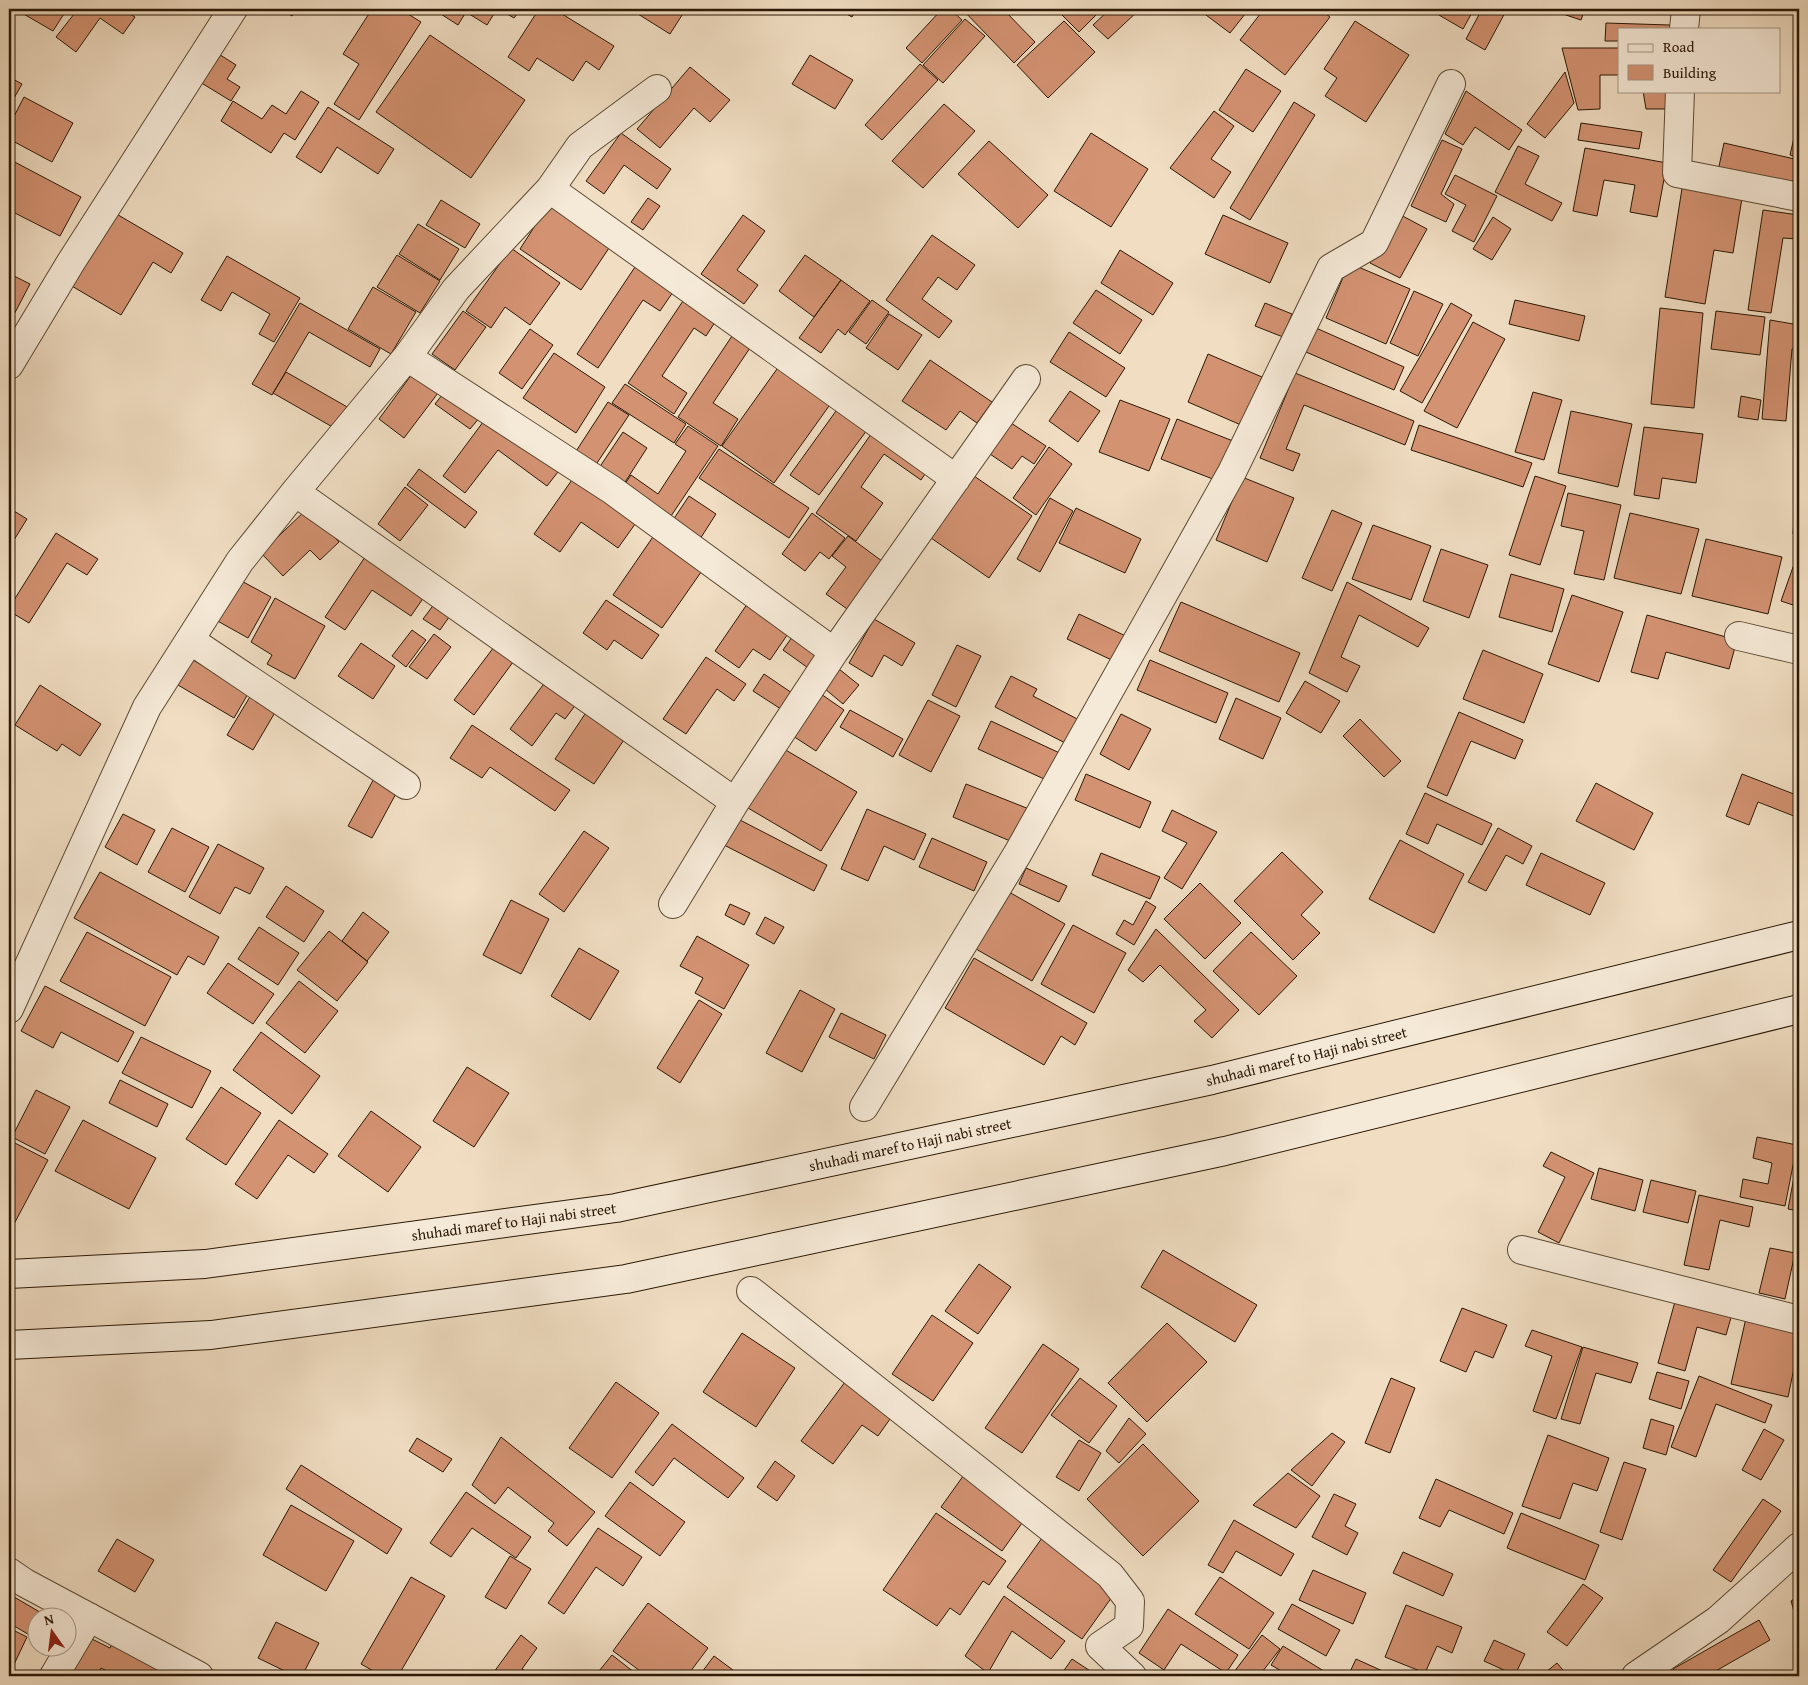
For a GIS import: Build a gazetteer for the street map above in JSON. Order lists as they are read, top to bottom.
{
  "streets": {
    "street": ["shuhadi maref to Haji nabi street"]
  },
  "legend": ["Road", "Building"],
  "north": "top"
}
